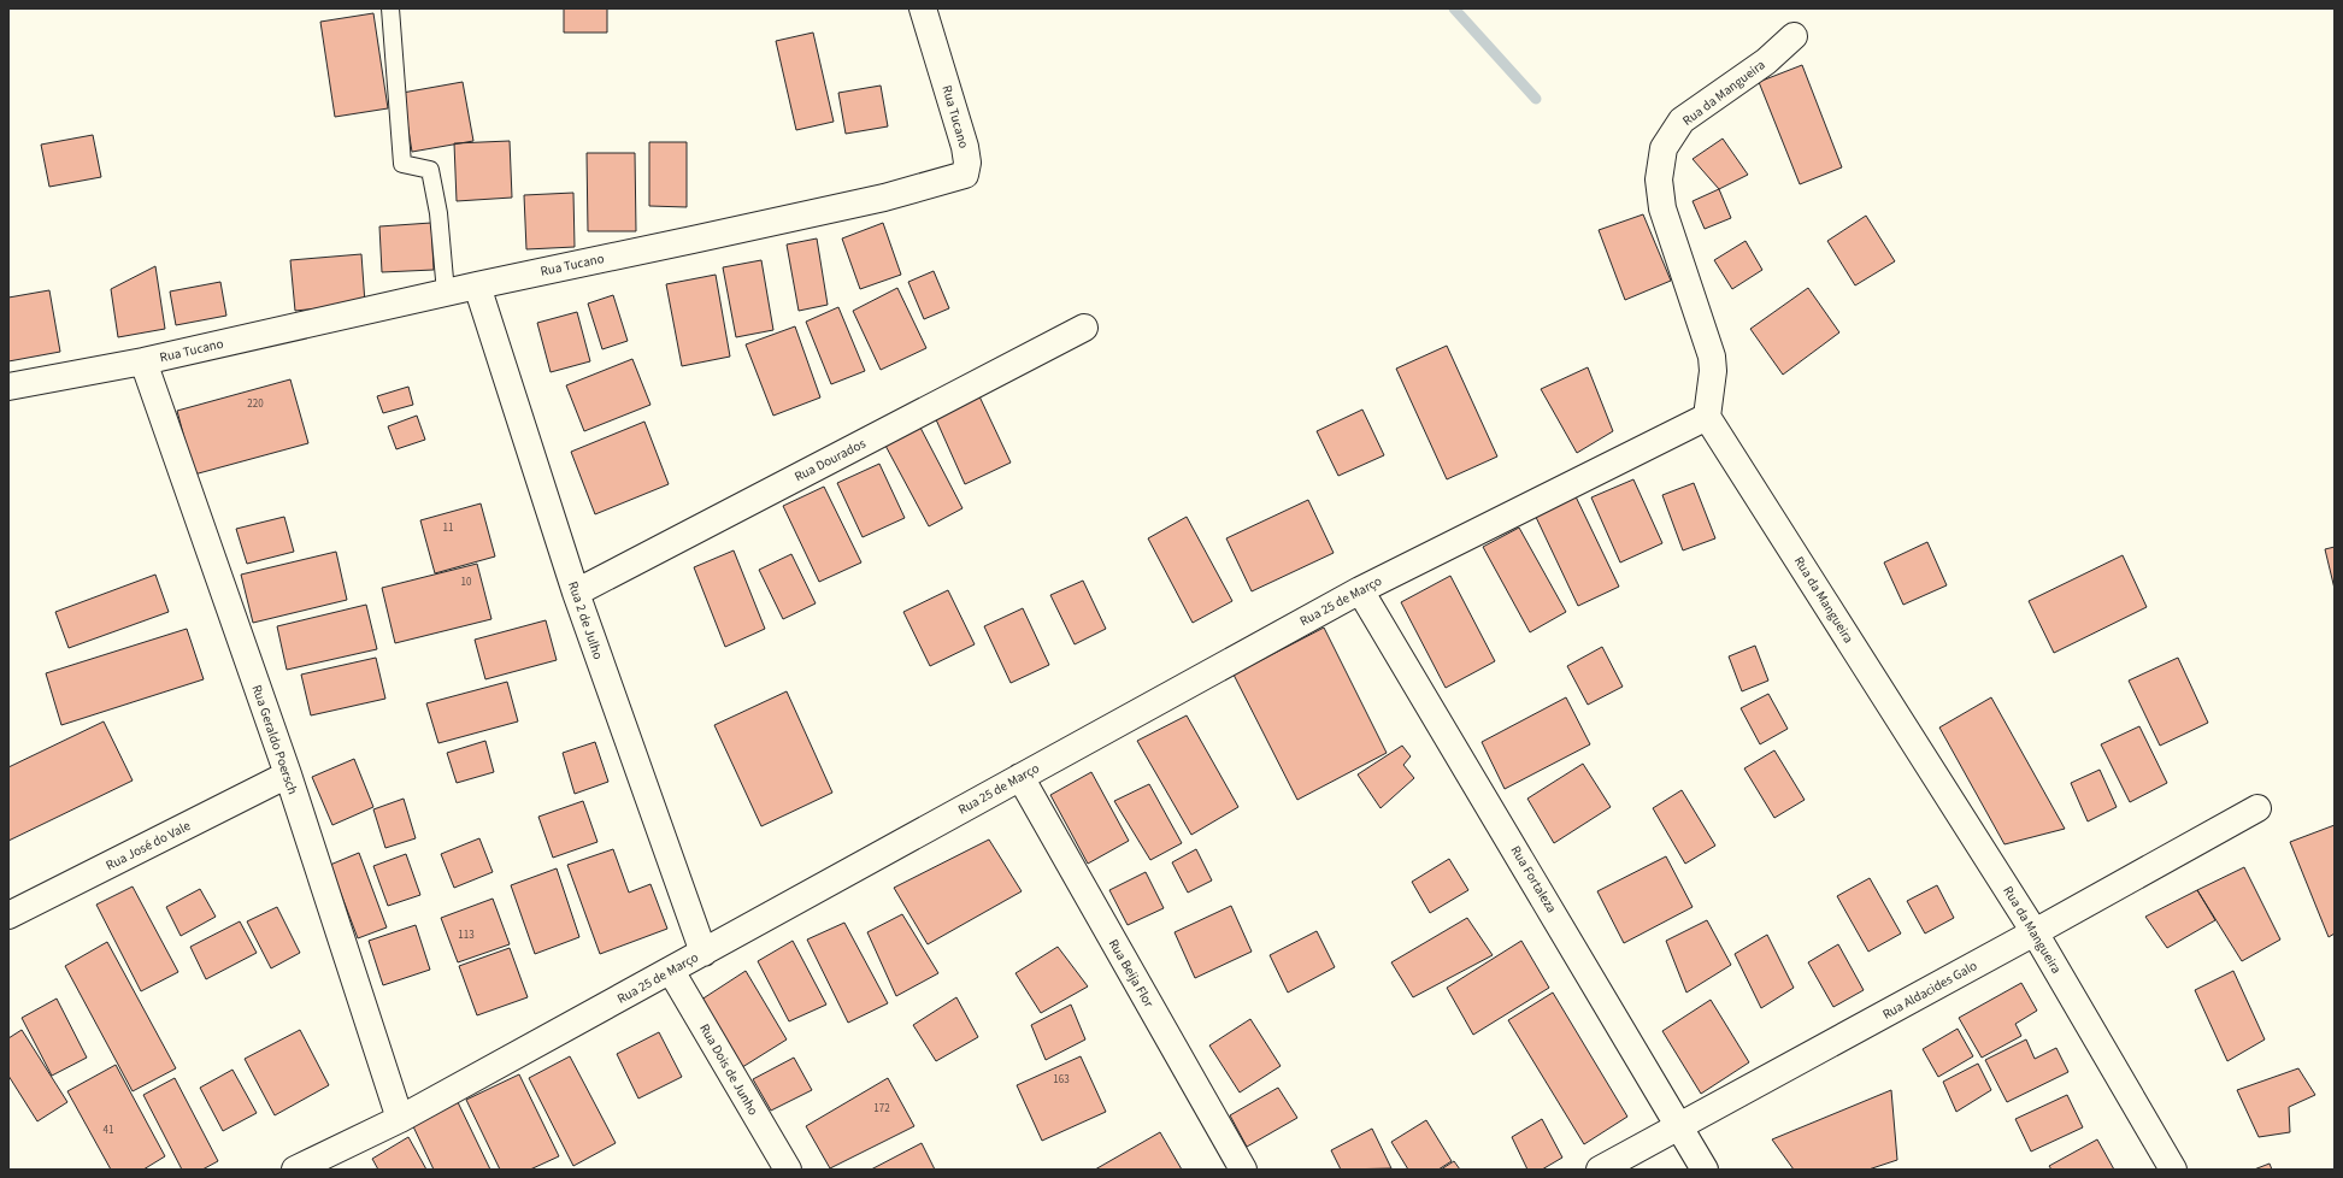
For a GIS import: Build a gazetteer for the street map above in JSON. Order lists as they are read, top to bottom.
{
  "streets": {
    "street": [
      "Rua da Mangueira",
      "Rua Tucano",
      "Rua Dourados",
      "Rua 25 de Março",
      "Rua 2 de Julho",
      "Rua Geraldo Poersch",
      "Rua José do Vale",
      "Rua Fortaleza",
      "Rua Beija Flor",
      "Rua Aldacides Galo",
      "Rua Dois de Junho"
    ]
  },
  "crossings": [
    ["Rua da Mangueira", "Rua 25 de Março"],
    ["Rua da Mangueira", "Rua Aldacides Galo"],
    ["Rua Tucano", "Rua 2 de Julho"],
    ["Rua Tucano", "Rua Geraldo Poersch"],
    ["Rua Dourados", "Rua 2 de Julho"],
    ["Rua 25 de Março", "Rua 2 de Julho"],
    ["Rua 25 de Março", "Rua Geraldo Poersch"],
    ["Rua 25 de Março", "Rua Fortaleza"],
    ["Rua 25 de Março", "Rua Beija Flor"],
    ["Rua 25 de Março", "Rua Dois de Junho"],
    ["Rua Geraldo Poersch", "Rua José do Vale"],
    ["Rua Fortaleza", "Rua Aldacides Galo"]
  ],
  "house_numbers": [
    "220",
    "11",
    "10",
    "113",
    "163",
    "172",
    "41"
  ]
}
